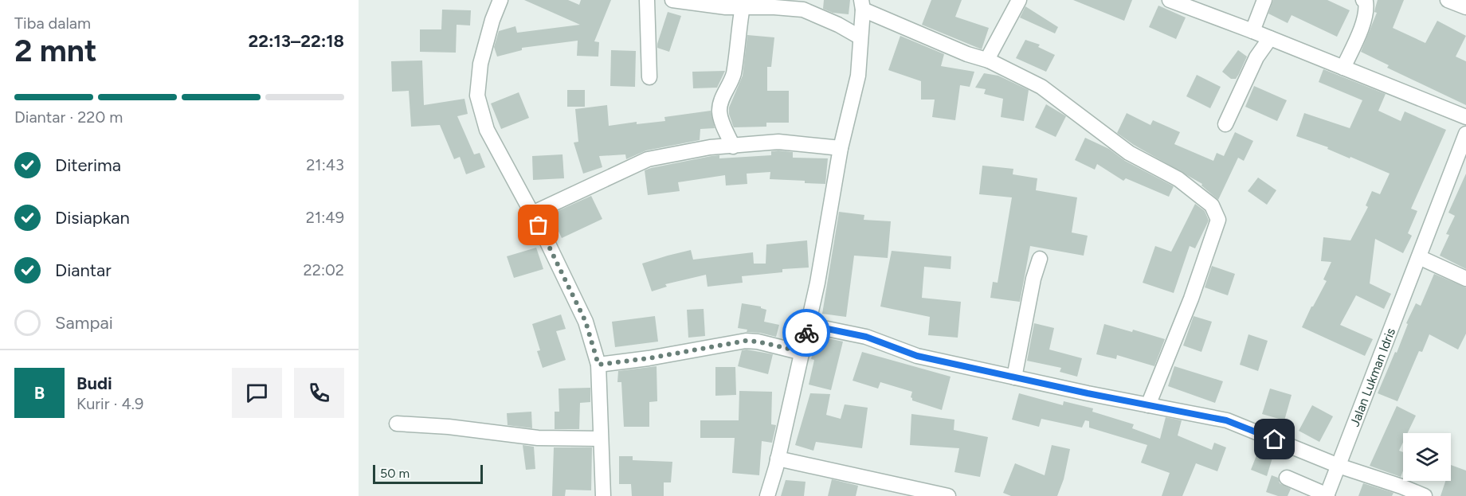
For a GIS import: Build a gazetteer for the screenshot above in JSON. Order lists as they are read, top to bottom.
{
  "streets": {
    "street": ["Jalan Lukman Idris"]
  },
  "scale_bar": "50 m",
  "page": {
    "heading": ["2 mnt", "Tiba dalam", "22:13–22:18"],
    "panel": ["Budi", "Kurir · 4.9"],
    "bar": "Diantar · 220 m",
    "list": [
      ["Diterima", "21:43"],
      ["Disiapkan", "21:49"],
      ["Diantar", "22:02"],
      "Sampai"
    ],
    "round": "B",
    "scale": "50 m"
  }
}
